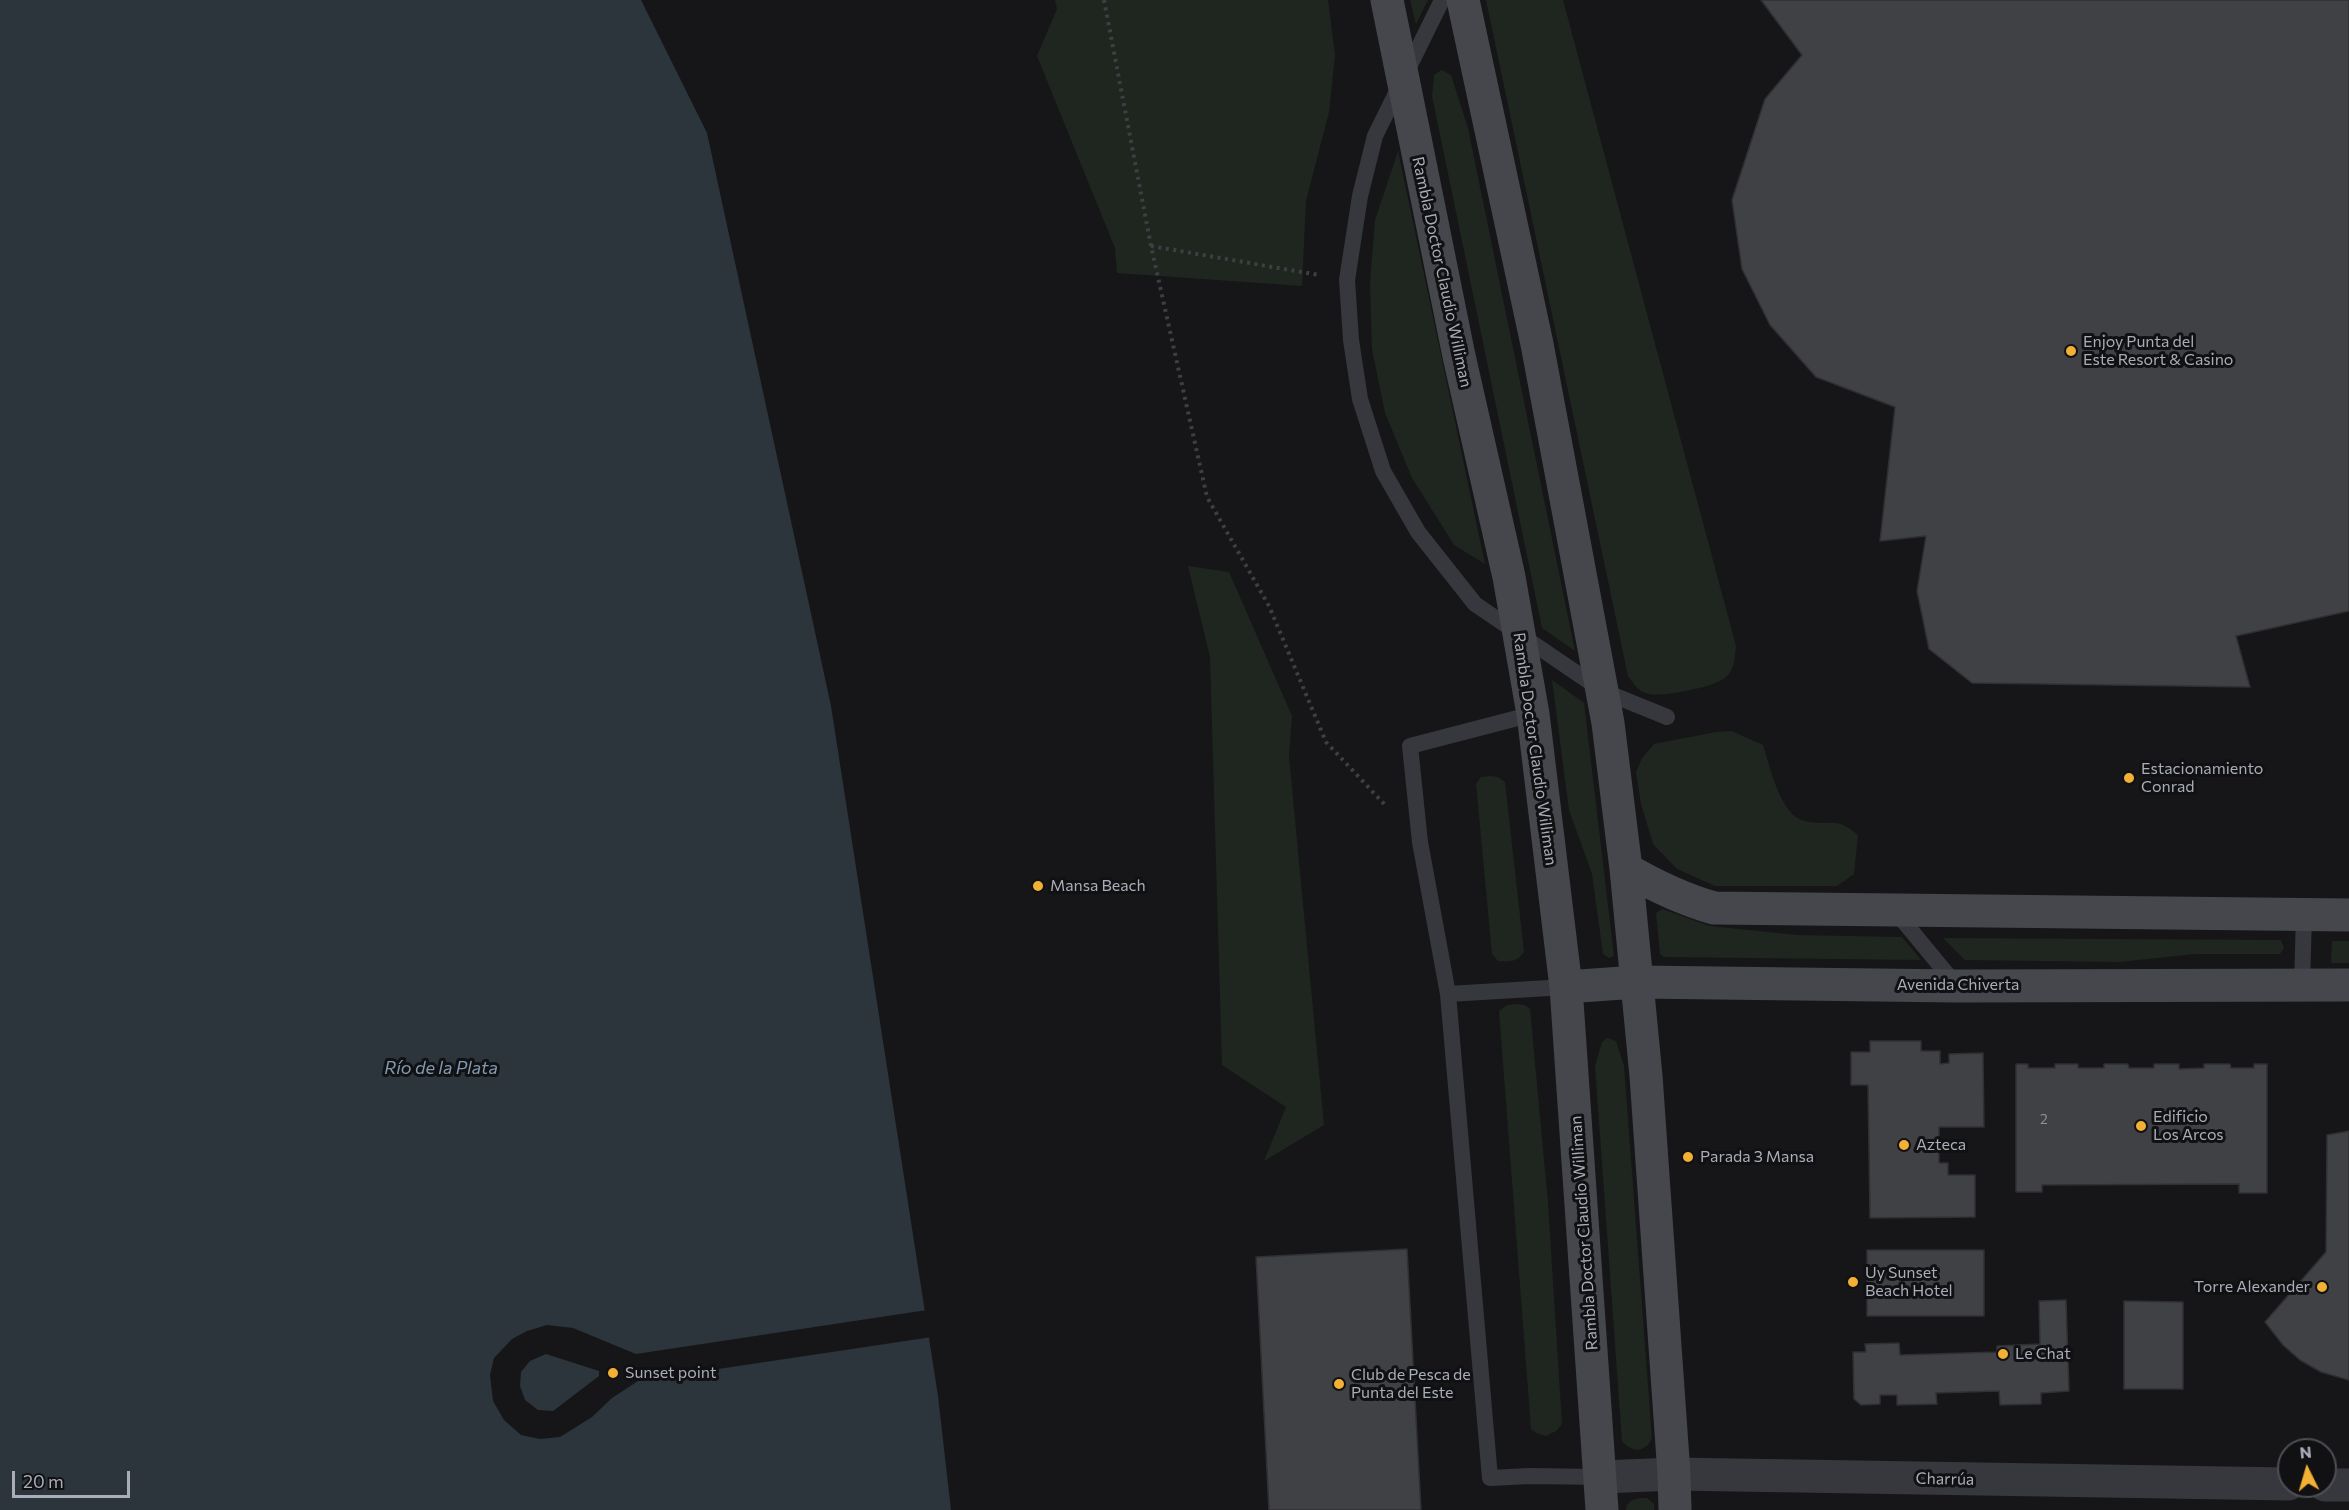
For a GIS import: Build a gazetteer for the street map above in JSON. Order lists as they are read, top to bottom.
{
  "streets": {
    "main road": ["Rambla Doctor Claudio Williman", "Avenida Chiverta"],
    "street": ["Charrúa"]
  },
  "crossings": [
    ["Rambla Doctor Claudio Williman", "Avenida Chiverta"],
    ["Rambla Doctor Claudio Williman", "Charrúa"]
  ],
  "water": ["Río de la Plata"],
  "places": [
    "Enjoy Punta del Este Resort & Casino",
    "Estacionamiento Conrad",
    "Mansa Beach",
    "Edificio Los Arcos",
    "Azteca",
    "Parada 3 Mansa",
    "Uy Sunset Beach Hotel",
    "Torre Alexander",
    "Le Chat",
    "Sunset point",
    "Club de Pesca de Punta del Este"
  ],
  "house_numbers": ["2"],
  "scale_bar": "20 m",
  "north": "top"
}
